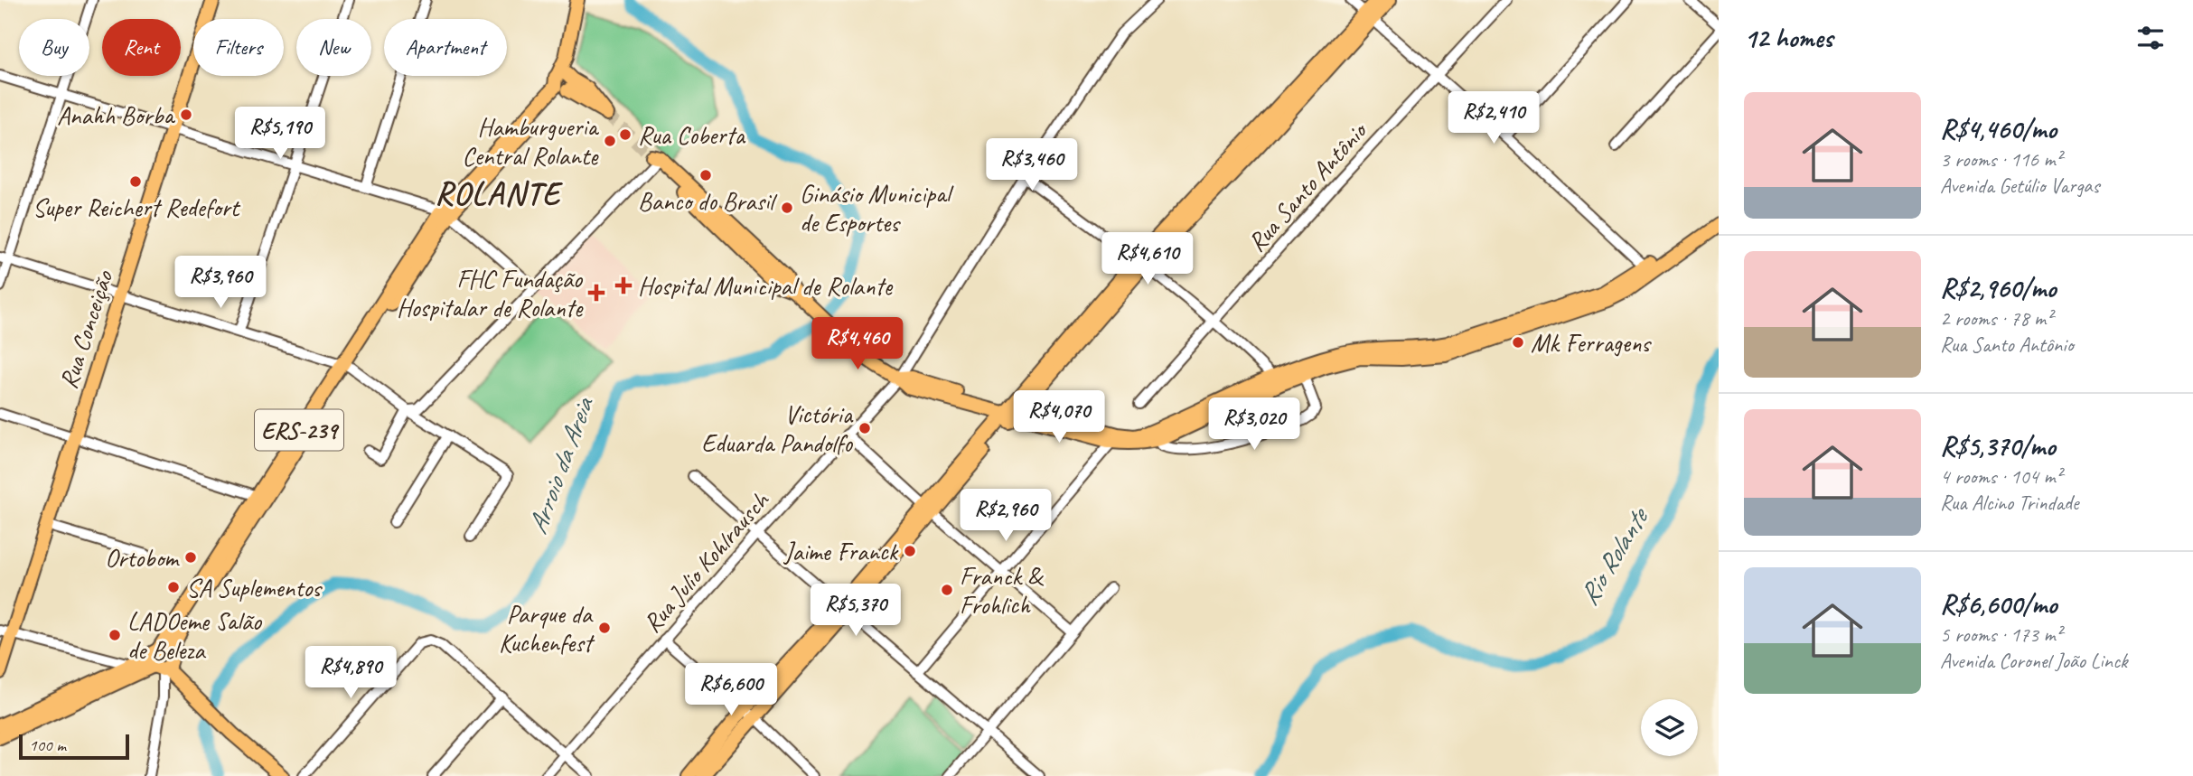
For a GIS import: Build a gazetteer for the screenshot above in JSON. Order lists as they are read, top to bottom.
{
  "streets": {
    "main road": ["Rua Conceição", "ERS-239"],
    "street": ["Rua Santo Antônio", "Rua Julio Kohlrausch"]
  },
  "districts": ["ROLANTE"],
  "water": ["Arroio da Areia", "Rio Rolante"],
  "places": {
    "other": [
      "Anahh Borba",
      "Rua Coberta",
      "Hamburgueria Central Rolante",
      "Banco do Brasil",
      "Super Reichert Redefort",
      "Ginásio Municipal de Esportes",
      "Mk Ferragens",
      "Victória Eduarda Pandolfo",
      "Jaime Franck",
      "Ortobom",
      "SA Suplementos",
      "Franck & Frohlich",
      "Parque da Kuchenfest",
      "LADOeme Salão de Beleza"
    ],
    "health": ["Hospital Municipal de Rolante", "FHC Fundação Hospitalar de Rolante"]
  },
  "scale_bar": "100 m",
  "page": {
    "heading": "12 homes",
    "chip": [
      "Buy",
      "Rent",
      "Filters",
      "New",
      "Apartment"
    ],
    "list": [
      {
        "name": "R$4,460/mo",
        "note": "3 rooms · 116 m² · Avenida Getúlio Vargas"
      },
      {
        "name": "R$2,960/mo",
        "note": "2 rooms · 78 m² · Rua Santo Antônio"
      },
      {
        "name": "R$5,370/mo",
        "note": "4 rooms · 104 m² · Rua Alcino Trindade"
      },
      {
        "name": "R$6,600/mo",
        "note": "5 rooms · 173 m² · Avenida Coronel João Linck"
      }
    ],
    "price": [
      "R$2,410",
      "R$5,190",
      "R$3,460",
      "R$4,610",
      "R$3,960",
      "R$4,460",
      "R$4,070",
      "R$3,020",
      "R$2,960",
      "R$5,370",
      "R$4,890",
      "R$6,600"
    ],
    "scale": "100 m"
  }
}
